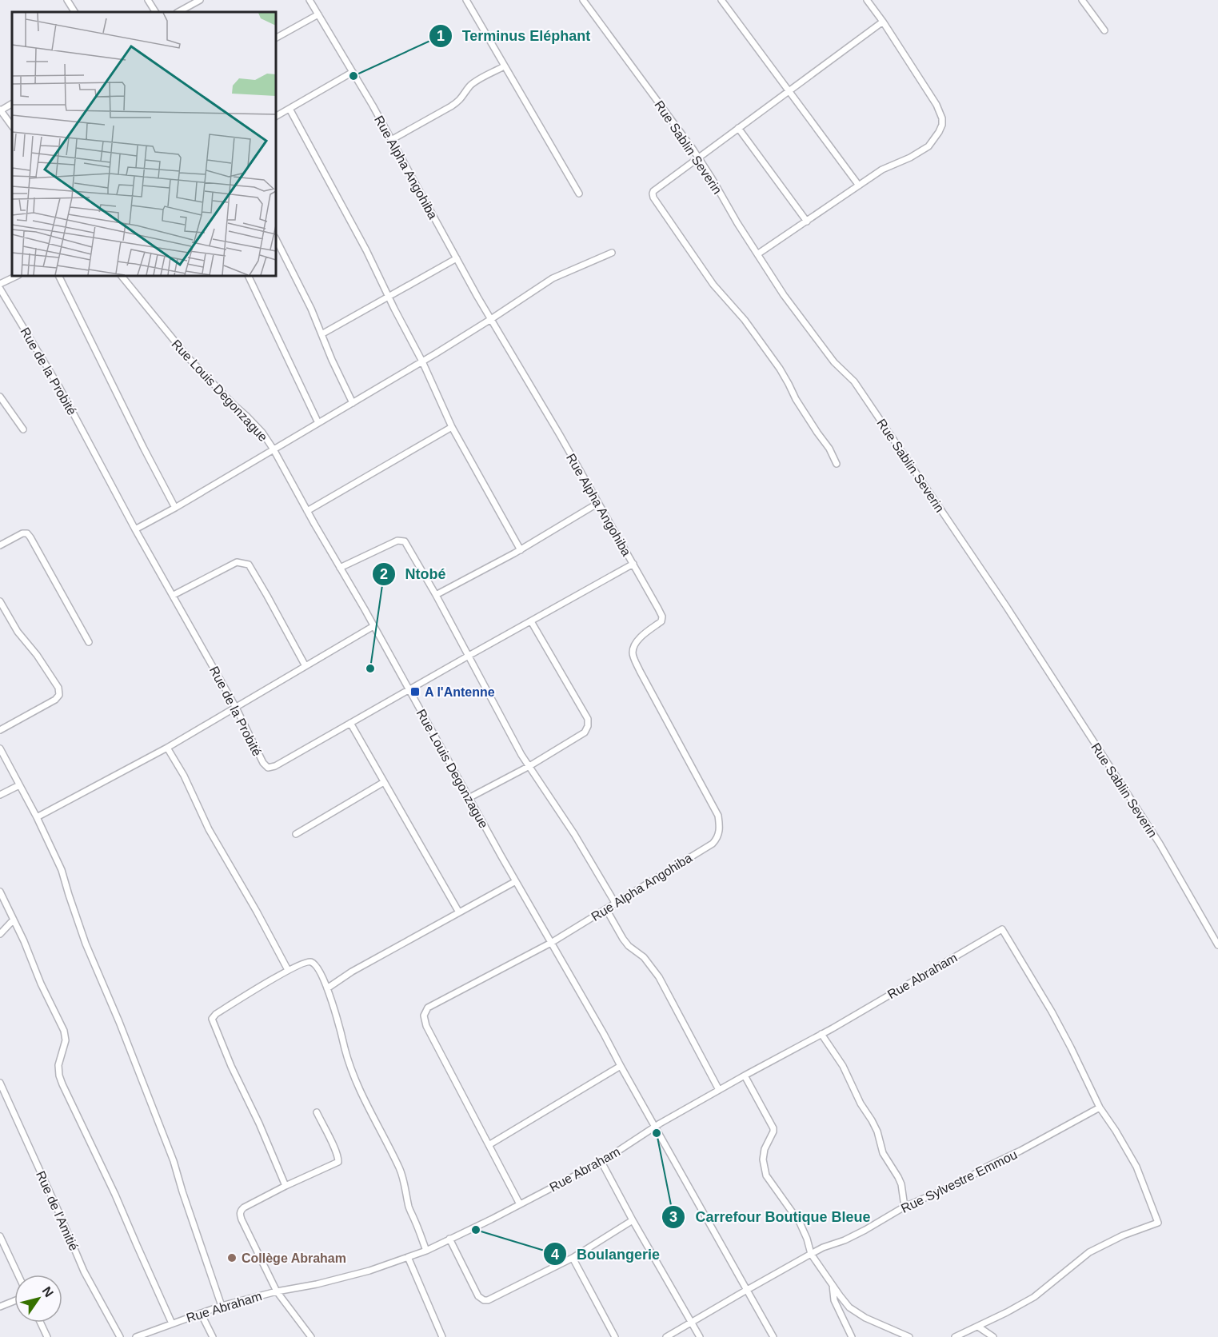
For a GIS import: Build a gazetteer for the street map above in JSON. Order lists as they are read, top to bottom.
{
  "streets": {
    "street": [
      "Rue Sablin Severin",
      "Rue Alpha Angohiba",
      "Rue de la Probité",
      "Rue Louis Degonzague",
      "Rue Abraham",
      "Rue Sylvestre Emmou",
      "Rue de l'Amitié"
    ]
  },
  "crossings": [
    ["Rue Alpha Angohiba", "Rue de la Probité"],
    ["Rue Alpha Angohiba", "Rue Louis Degonzague"],
    ["Rue de la Probité", "Rue Louis Degonzague"],
    ["Rue Louis Degonzague", "Rue Abraham"],
    ["Rue Louis Degonzague", "Rue Sylvestre Emmou"],
    ["Rue Abraham", "Rue Sylvestre Emmou"]
  ],
  "places": {
    "other": [
      "Terminus Eléphant",
      "Ntobé",
      "Carrefour Boutique Bleue",
      "Boulangerie",
      "Collège Abraham"
    ],
    "transit": ["A l'Antenne"]
  },
  "north": "top right"
}
